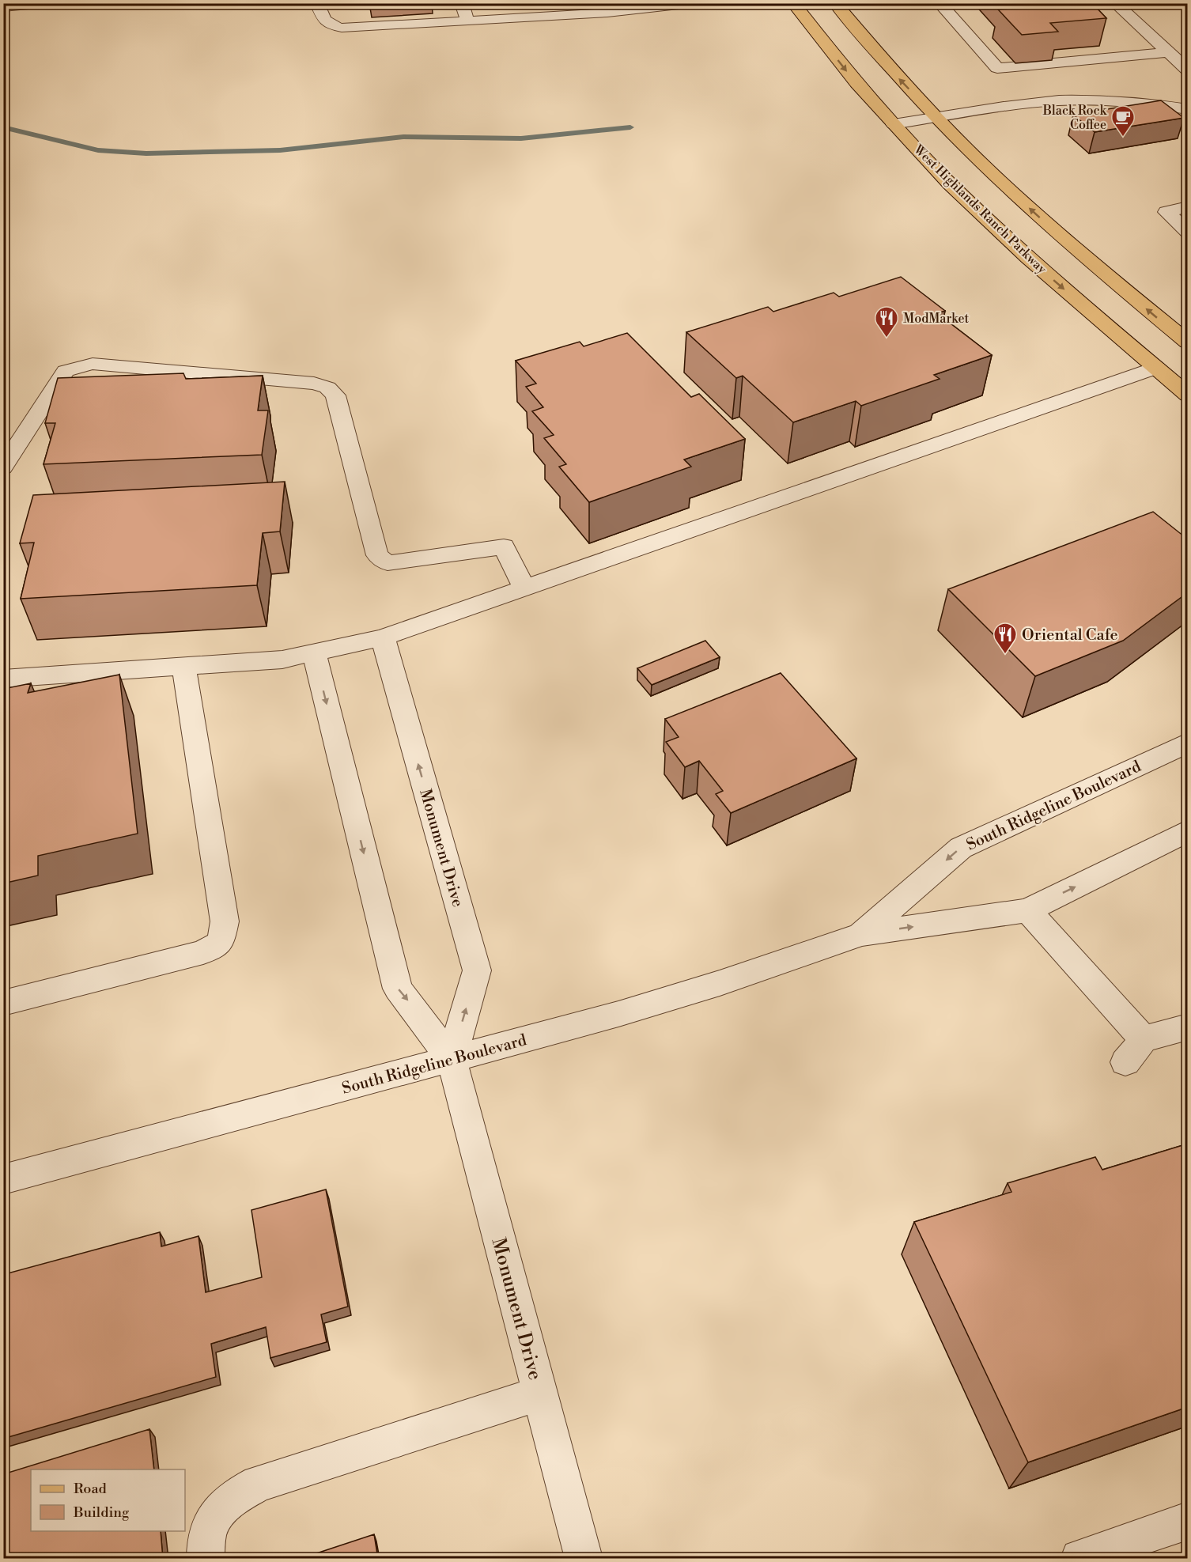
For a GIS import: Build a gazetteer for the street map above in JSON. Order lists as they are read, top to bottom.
{
  "streets": {
    "main road": ["West Highlands Ranch Parkway"],
    "street": ["South Ridgeline Boulevard", "Monument Drive"]
  },
  "crossings": [
    ["South Ridgeline Boulevard", "Monument Drive"]
  ],
  "places": {
    "cafe": ["Black Rock Coffee"],
    "restaurant": ["ModMarket", "Oriental Cafe"]
  },
  "legend": ["Road", "Building"]
}
